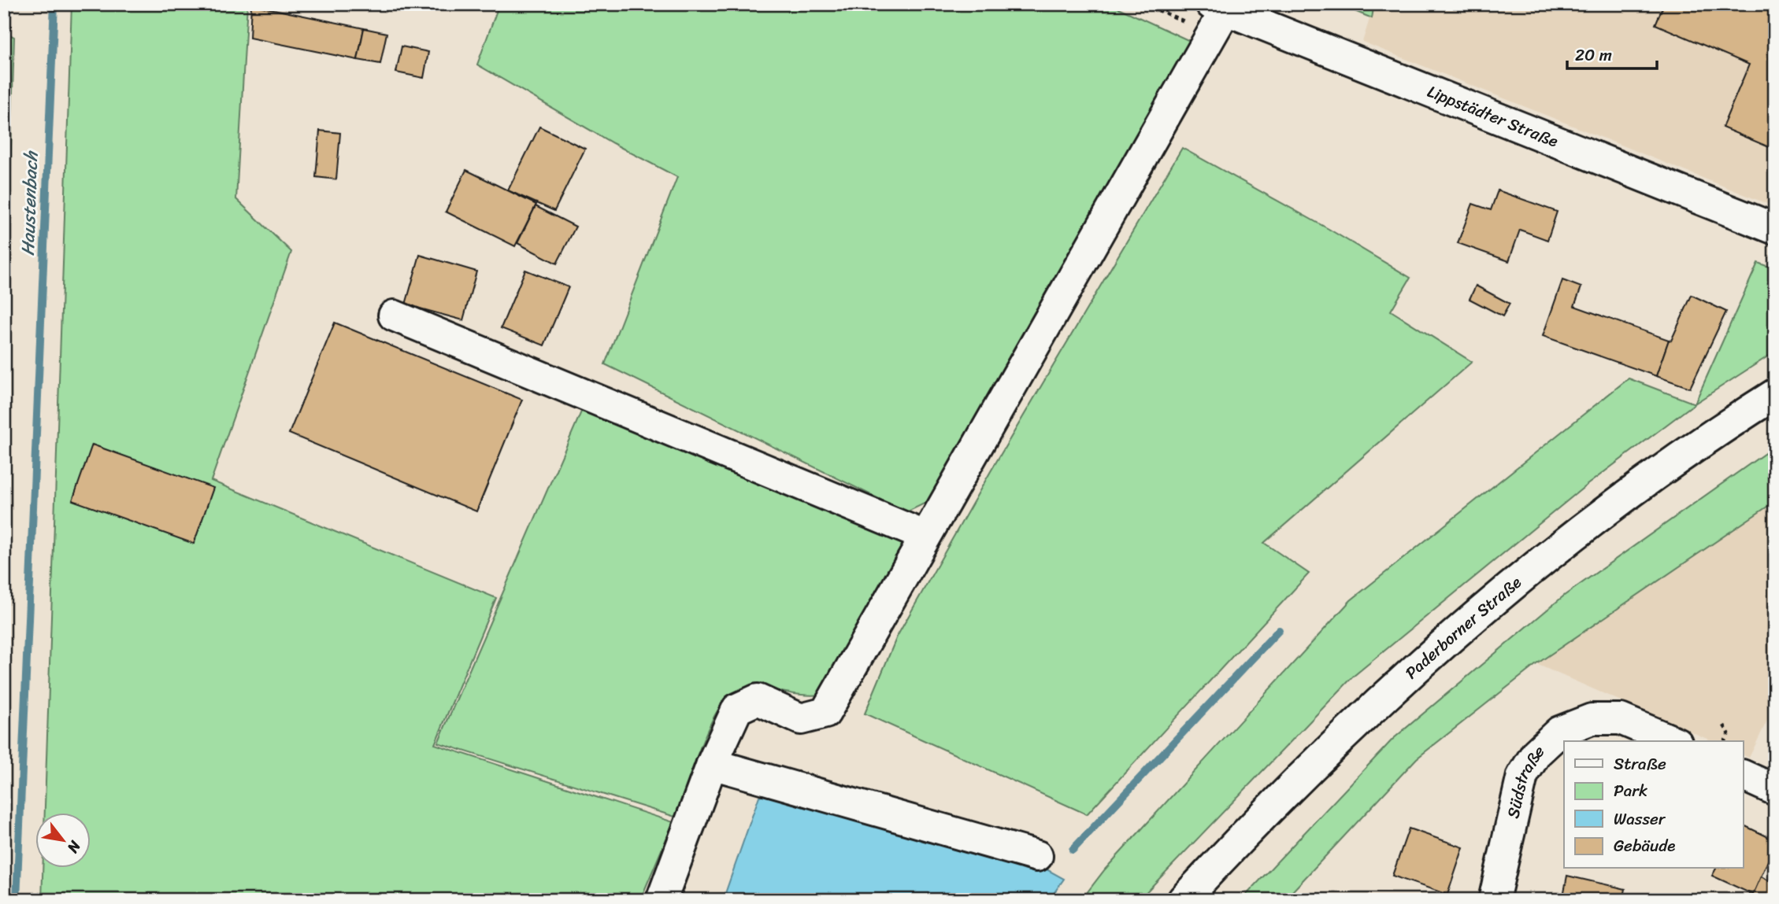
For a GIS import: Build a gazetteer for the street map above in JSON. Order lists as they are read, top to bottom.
{
  "streets": {
    "main road": ["Lippstädter Straße", "Paderborner Straße", "Südstraße"]
  },
  "water": ["Haustenbach"],
  "legend": [
    "Straße",
    "Park",
    "Wasser",
    "Gebäude"
  ],
  "scale_bar": "20 m",
  "north": "bottom right"
}
